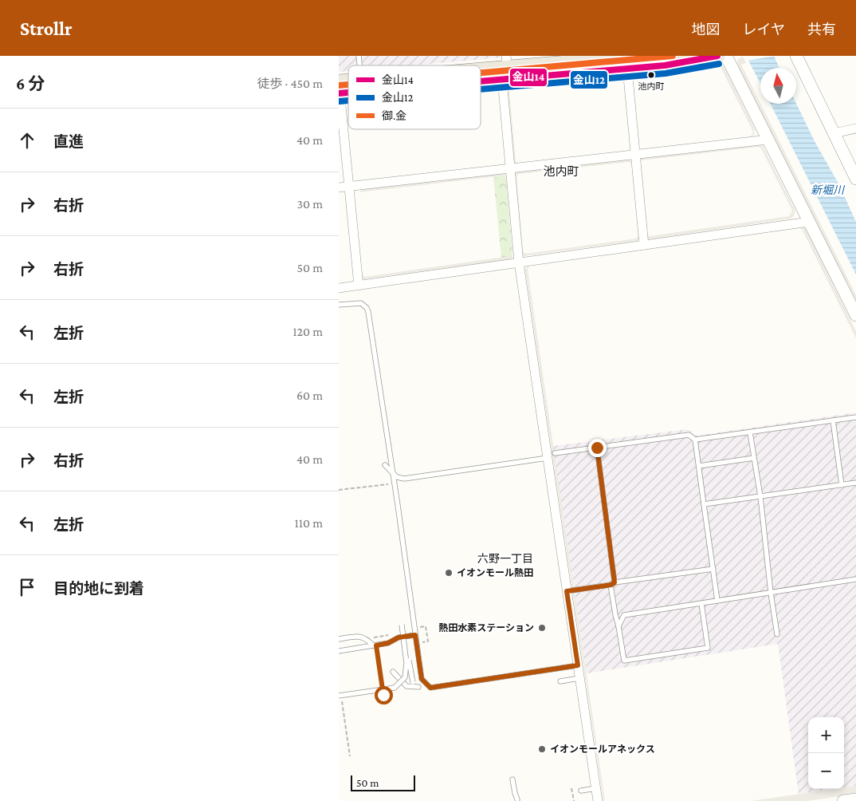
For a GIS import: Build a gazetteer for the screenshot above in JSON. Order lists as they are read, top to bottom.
{
  "districts": ["池内町", "六野一丁目"],
  "water": ["新堀川"],
  "places": [
    "池内町",
    "イオンモール熱田",
    "熱田水素ステーション",
    "イオンモールアネックス"
  ],
  "lines": ["transit line 金山14", "transit line 御.金", "transit line 金山12"],
  "legend": ["金山14", "金山12", "御.金"],
  "scale_bar": "50 m",
  "north": "top",
  "page": {
    "header": "Strollr",
    "nav": ["地図", "レイヤ", "共有"],
    "heading": ["6 分", "徒歩 · 450 m"],
    "list": [
      ["直進", "40 m"],
      ["右折", "30 m"],
      ["右折", "50 m"],
      ["左折", "120 m"],
      ["左折", "60 m"],
      ["右折", "40 m"],
      ["左折", "110 m"],
      "目的地に到着"
    ],
    "map_buttons": ["+", "−"],
    "scale": "50 m"
  }
}
